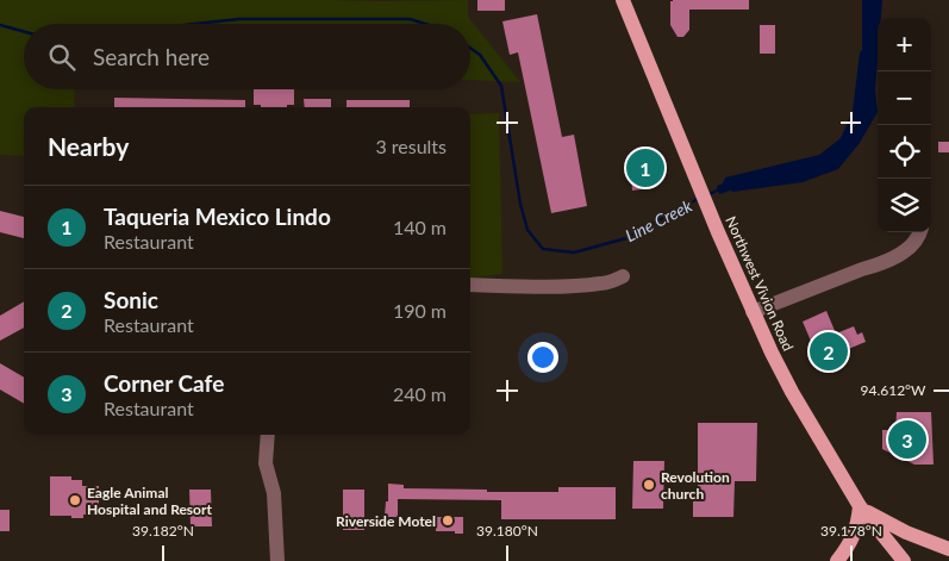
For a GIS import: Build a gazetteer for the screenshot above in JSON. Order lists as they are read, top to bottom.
{
  "streets": {
    "main road": ["Northwest Vivion Road"]
  },
  "water": ["Line Creek"],
  "places": ["Revolution church", "Eagle Animal Hospital and Resort", "Riverside Motel"],
  "page": {
    "map_buttons": ["+", "−"],
    "search": "Search here",
    "heading": ["Nearby", "3 results"],
    "pins": ["1", "2", "3"],
    "list": [
      {
        "mark": "1",
        "name": "Taqueria Mexico Lindo",
        "note": "Restaurant",
        "value": "140 m"
      },
      {
        "mark": "2",
        "name": "Sonic",
        "note": "Restaurant",
        "value": "190 m"
      },
      {
        "mark": "3",
        "name": "Corner Cafe",
        "note": "Restaurant",
        "value": "240 m"
      }
    ]
  },
  "coordinates": [
    "94.612°W",
    "39.182°N",
    "39.180°N",
    "39.178°N"
  ]
}
